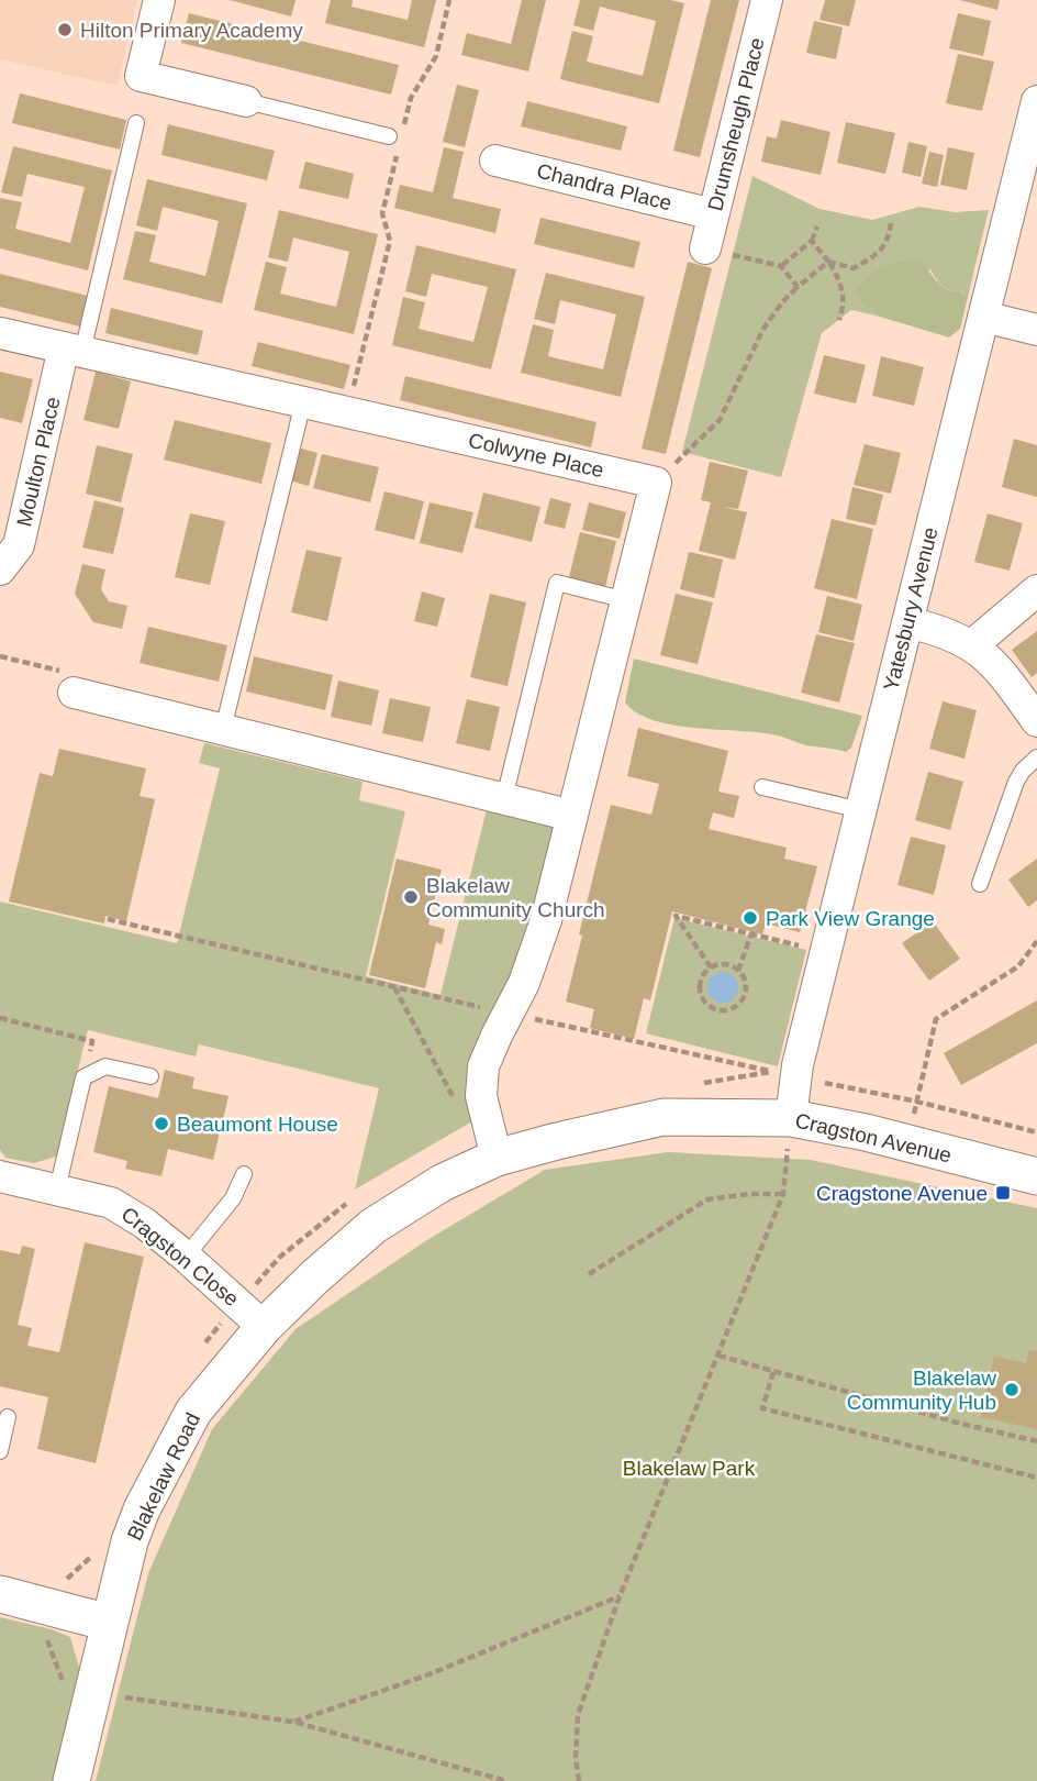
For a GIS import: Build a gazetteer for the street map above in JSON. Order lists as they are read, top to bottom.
{
  "streets": {
    "street": [
      "Drumsheugh Place",
      "Chandra Place",
      "Colwyne Place",
      "Moulton Place",
      "Yatesbury Avenue",
      "Cragston Avenue",
      "Cragston Close",
      "Blakelaw Road"
    ]
  },
  "crossings": [
    ["Drumsheugh Place", "Chandra Place"],
    ["Colwyne Place", "Moulton Place"],
    ["Yatesbury Avenue", "Cragston Avenue"],
    ["Cragston Avenue", "Blakelaw Road"],
    ["Cragston Close", "Blakelaw Road"]
  ],
  "parks": ["Blakelaw Park"],
  "places": {
    "other": [
      "Hilton Primary Academy",
      "Blakelaw Community Church",
      "Park View Grange",
      "Beaumont House",
      "Blakelaw Community Hub"
    ],
    "transit": ["Cragstone Avenue"]
  }
}
